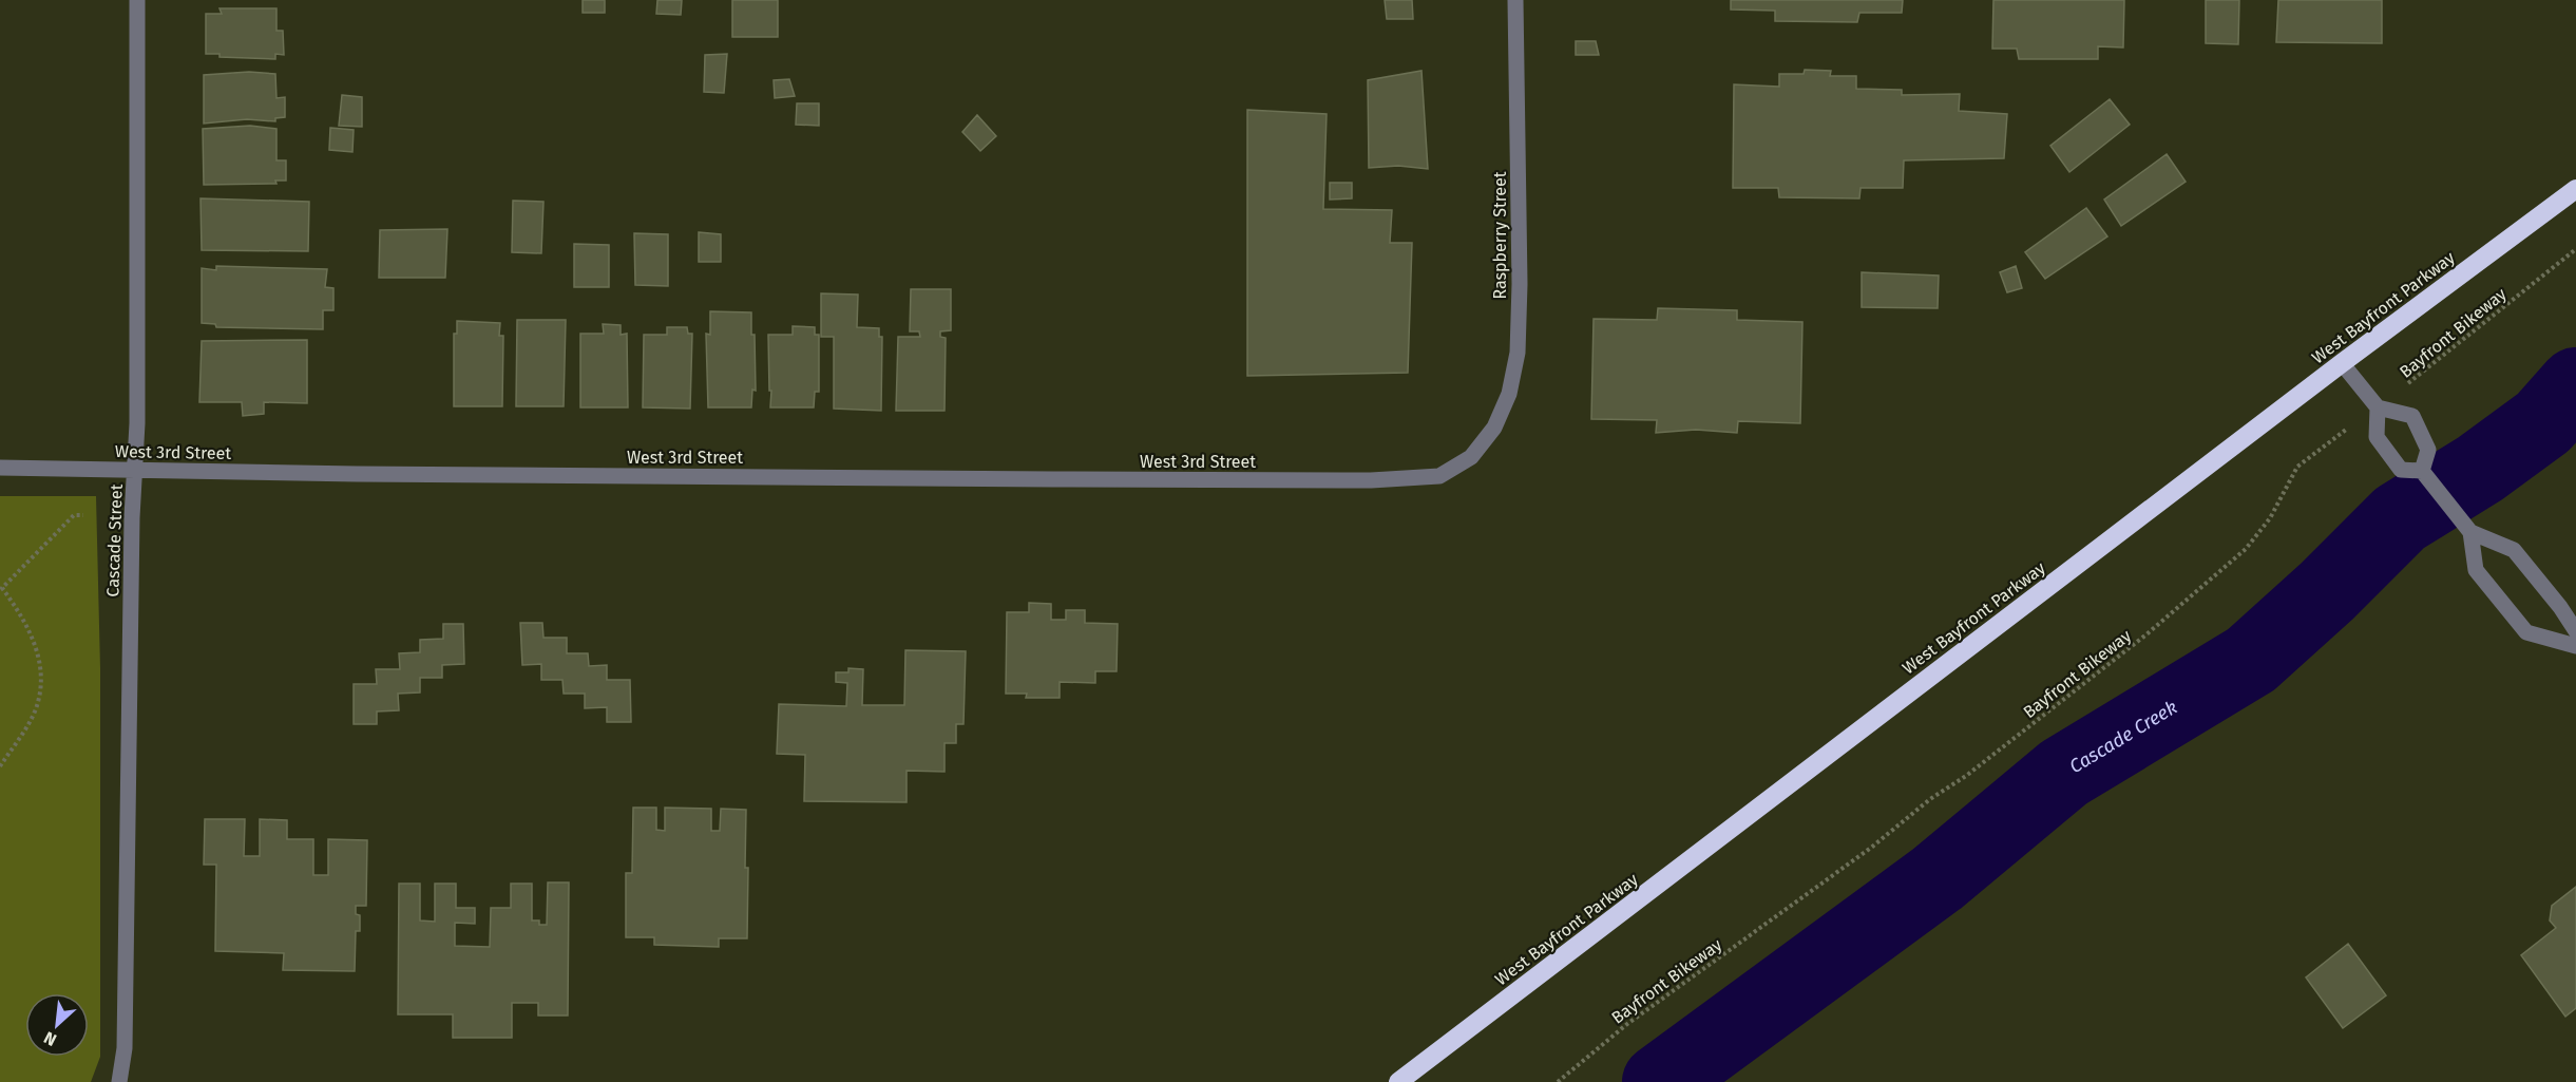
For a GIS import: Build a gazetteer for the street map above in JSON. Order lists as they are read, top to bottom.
{
  "streets": {
    "highway": ["West Bayfront Parkway"],
    "street": ["Raspberry Street", "West 3rd Street", "Cascade Street"],
    "path": ["Bayfront Bikeway"]
  },
  "crossings": [
    ["Raspberry Street", "West 3rd Street"],
    ["West 3rd Street", "Cascade Street"]
  ],
  "water": ["Cascade Creek"],
  "north": "bottom left"
}
